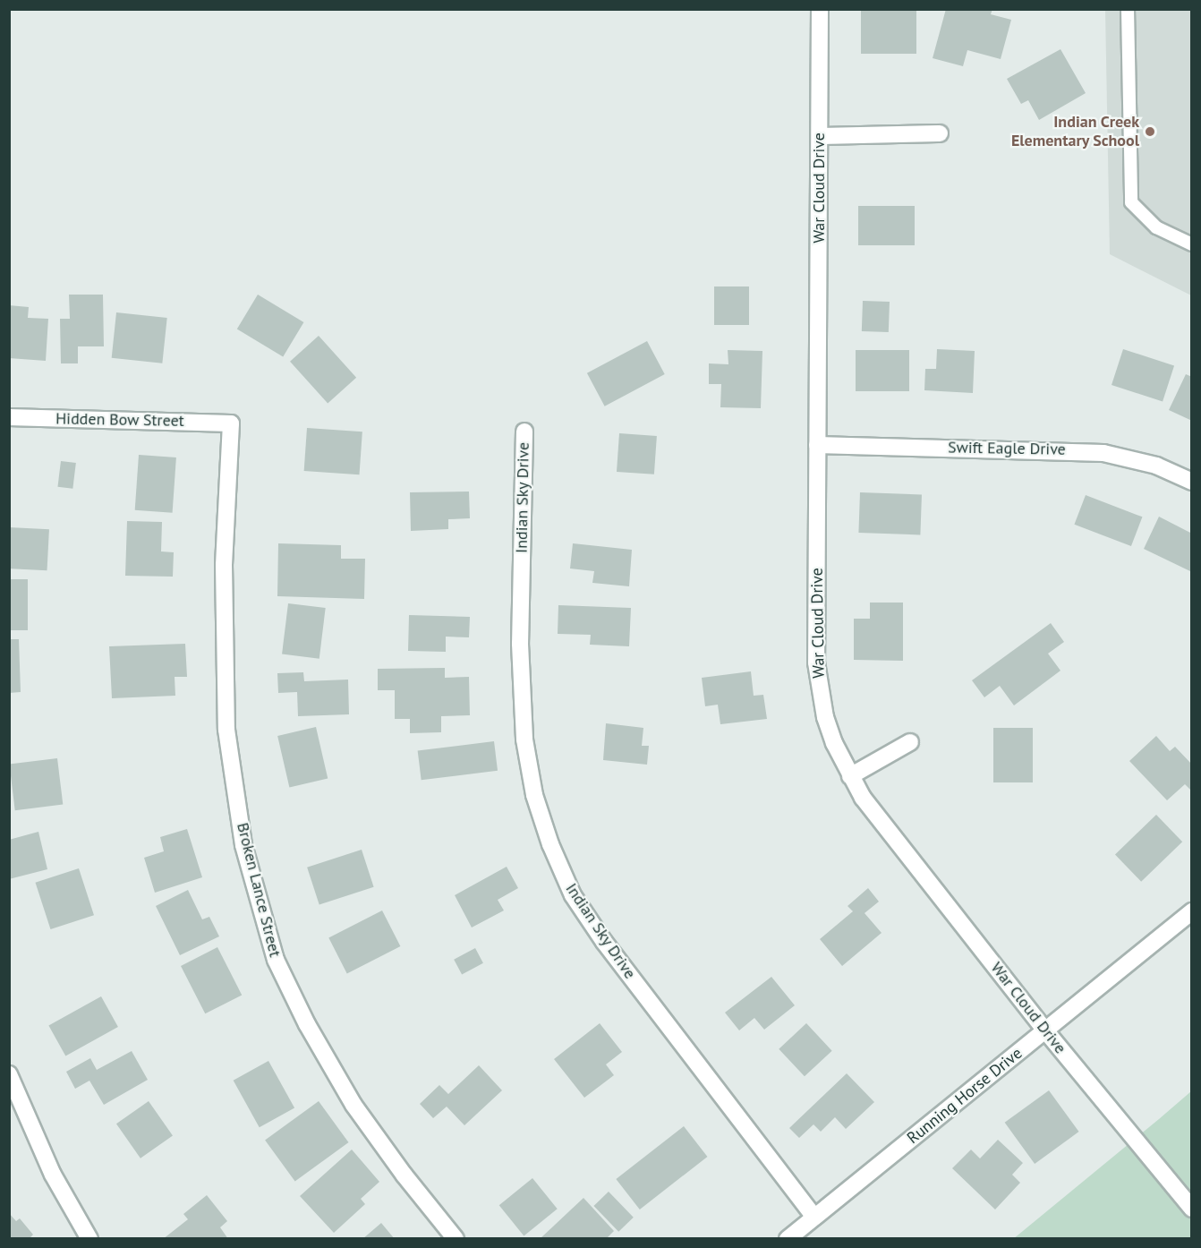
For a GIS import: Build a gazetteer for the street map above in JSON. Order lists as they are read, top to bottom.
{
  "streets": {
    "street": [
      "War Cloud Drive",
      "Hidden Bow Street",
      "Swift Eagle Drive",
      "Indian Sky Drive",
      "Broken Lance Street",
      "Running Horse Drive"
    ]
  },
  "crossings": [
    ["War Cloud Drive", "Swift Eagle Drive"],
    ["War Cloud Drive", "Running Horse Drive"],
    ["Hidden Bow Street", "Broken Lance Street"],
    ["Indian Sky Drive", "Running Horse Drive"]
  ],
  "places": ["Indian Creek Elementary School"]
}
